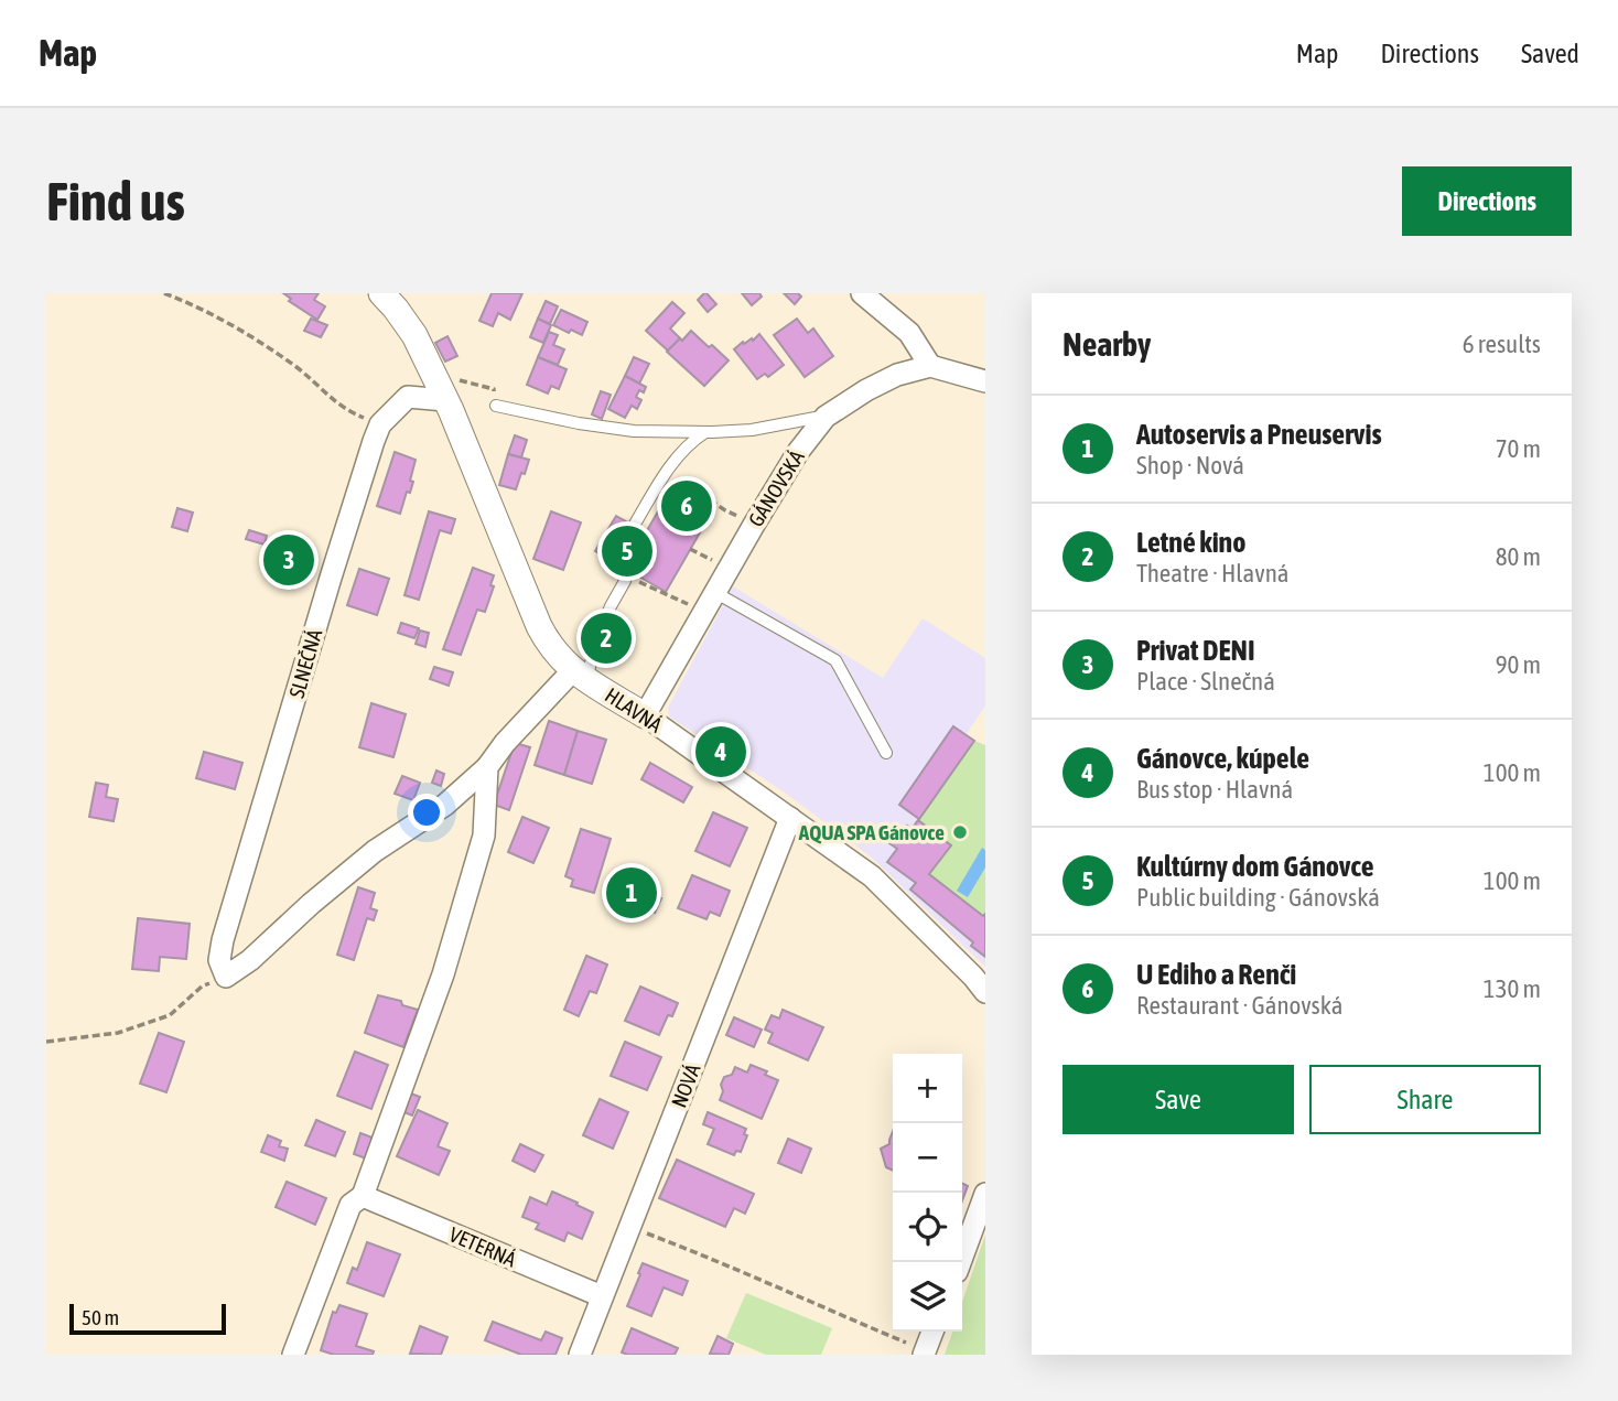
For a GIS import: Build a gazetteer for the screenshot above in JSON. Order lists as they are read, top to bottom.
{
  "streets": {
    "street": [
      "GÁNOVSKÁ",
      "SLNEČNÁ",
      "HLAVNÁ",
      "NOVÁ",
      "VETERNÁ"
    ]
  },
  "crossings": [
    ["GÁNOVSKÁ", "HLAVNÁ"],
    ["SLNEČNÁ", "HLAVNÁ"],
    ["HLAVNÁ", "NOVÁ"],
    ["NOVÁ", "VETERNÁ"]
  ],
  "places": ["AQUA SPA Gánovce"],
  "scale_bar": "50 m",
  "page": {
    "header": "Map",
    "nav": ["Map", "Directions", "Saved"],
    "buttons": [
      "Directions",
      ["Save", "Share"]
    ],
    "title": "Find us",
    "heading": ["Nearby", "6 results"],
    "list": [
      {
        "mark": "1",
        "name": "Autoservis a Pneuservis",
        "note": "Shop · Nová",
        "value": "70 m"
      },
      {
        "mark": "2",
        "name": "Letné kino",
        "note": "Theatre · Hlavná",
        "value": "80 m"
      },
      {
        "mark": "3",
        "name": "Privat DENI",
        "note": "Place · Slnečná",
        "value": "90 m"
      },
      {
        "mark": "4",
        "name": "Gánovce, kúpele",
        "note": "Bus stop · Hlavná",
        "value": "100 m"
      },
      {
        "mark": "5",
        "name": "Kultúrny dom Gánovce",
        "note": "Public building · Gánovská",
        "value": "100 m"
      },
      {
        "mark": "6",
        "name": "U Ediho a Renči",
        "note": "Restaurant · Gánovská",
        "value": "130 m"
      }
    ],
    "pins": [
      "6",
      "5",
      "3",
      "2",
      "4",
      "1"
    ],
    "map_buttons": ["+", "−"],
    "scale": "50 m"
  }
}
